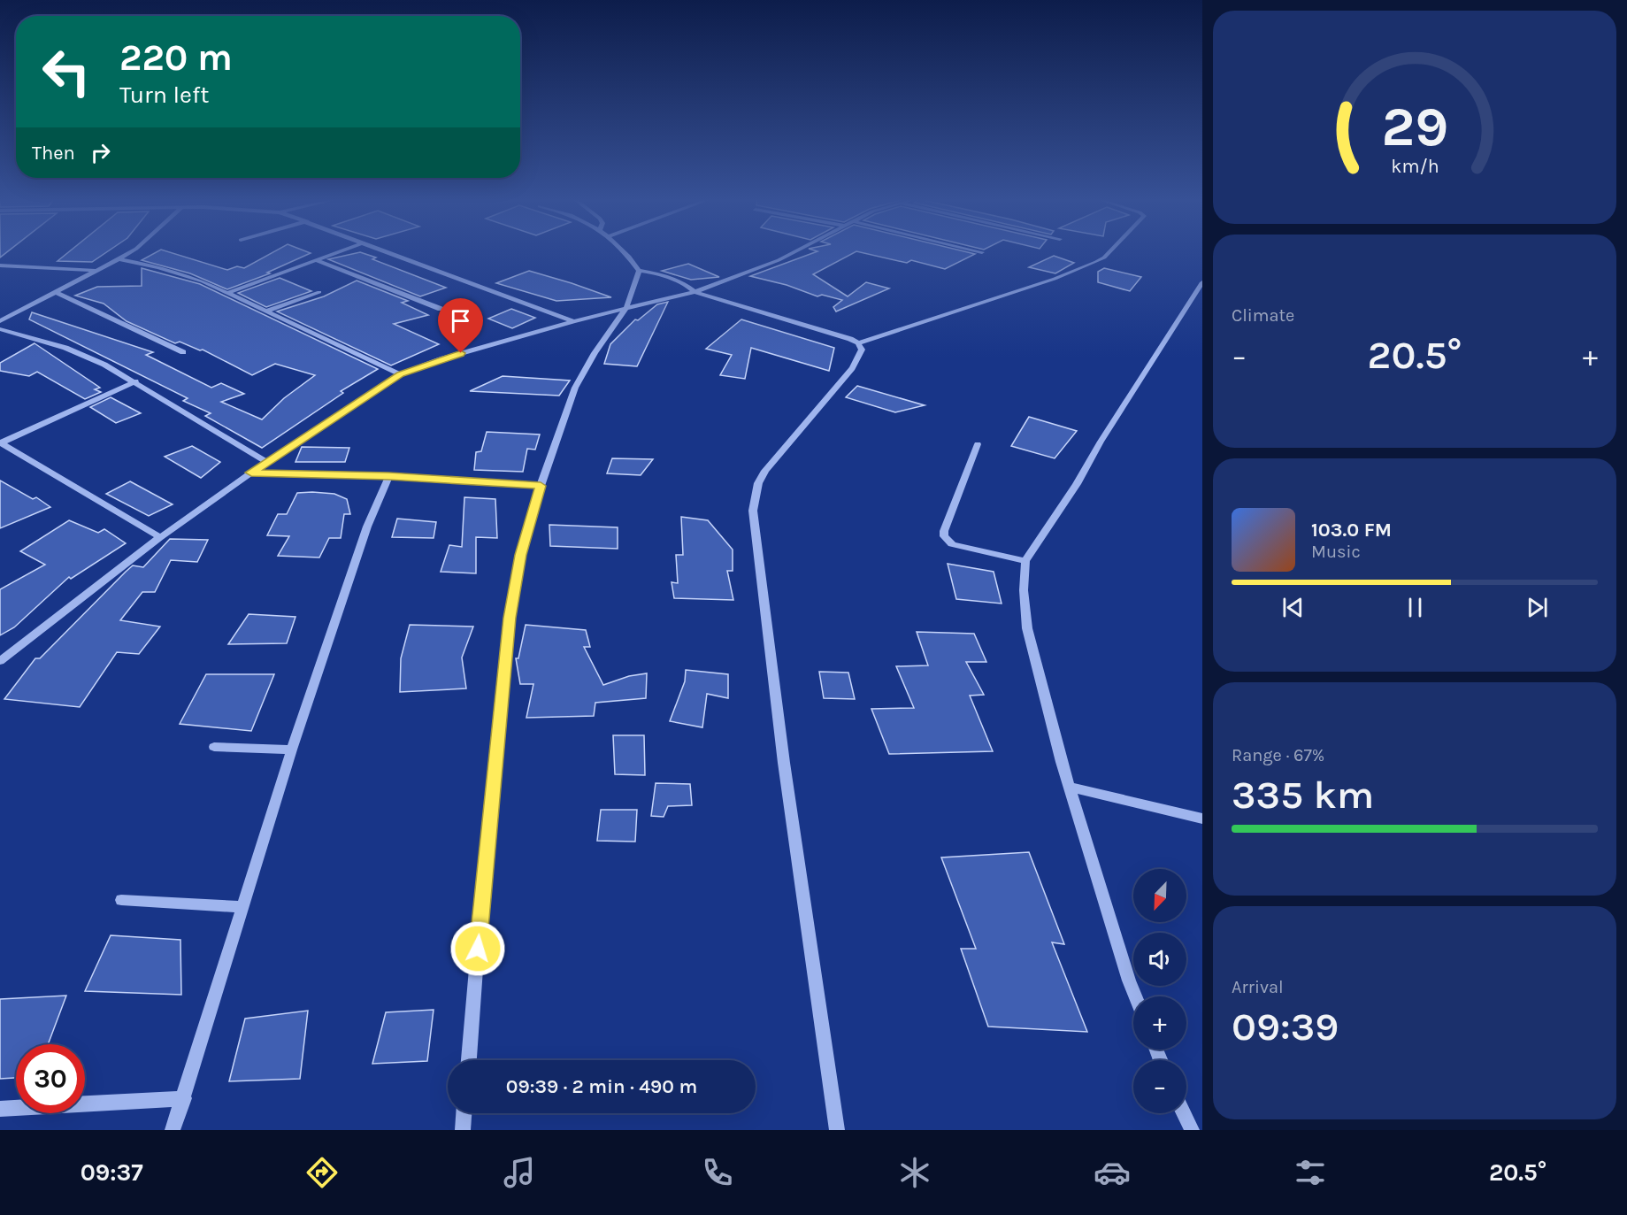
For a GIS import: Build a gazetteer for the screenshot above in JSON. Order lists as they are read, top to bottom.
{
  "north": "bottom left",
  "page": {
    "turn": ["220 m", "Turn left"],
    "then": "Then",
    "tile": [
      "Climate",
      ["Range · 67%", "335 km"],
      ["Arrival", "09:39"]
    ],
    "heat": ["−", "20.5°", "+"],
    "song": ["103.0 FM", "Music"],
    "map_buttons": ["+", "−"],
    "limit": "30",
    "trip": "09:39 · 2 min · 490 m",
    "tabs": ["09:37", "20.5°"],
    "gauge": ["29", "km/h"]
  }
}
